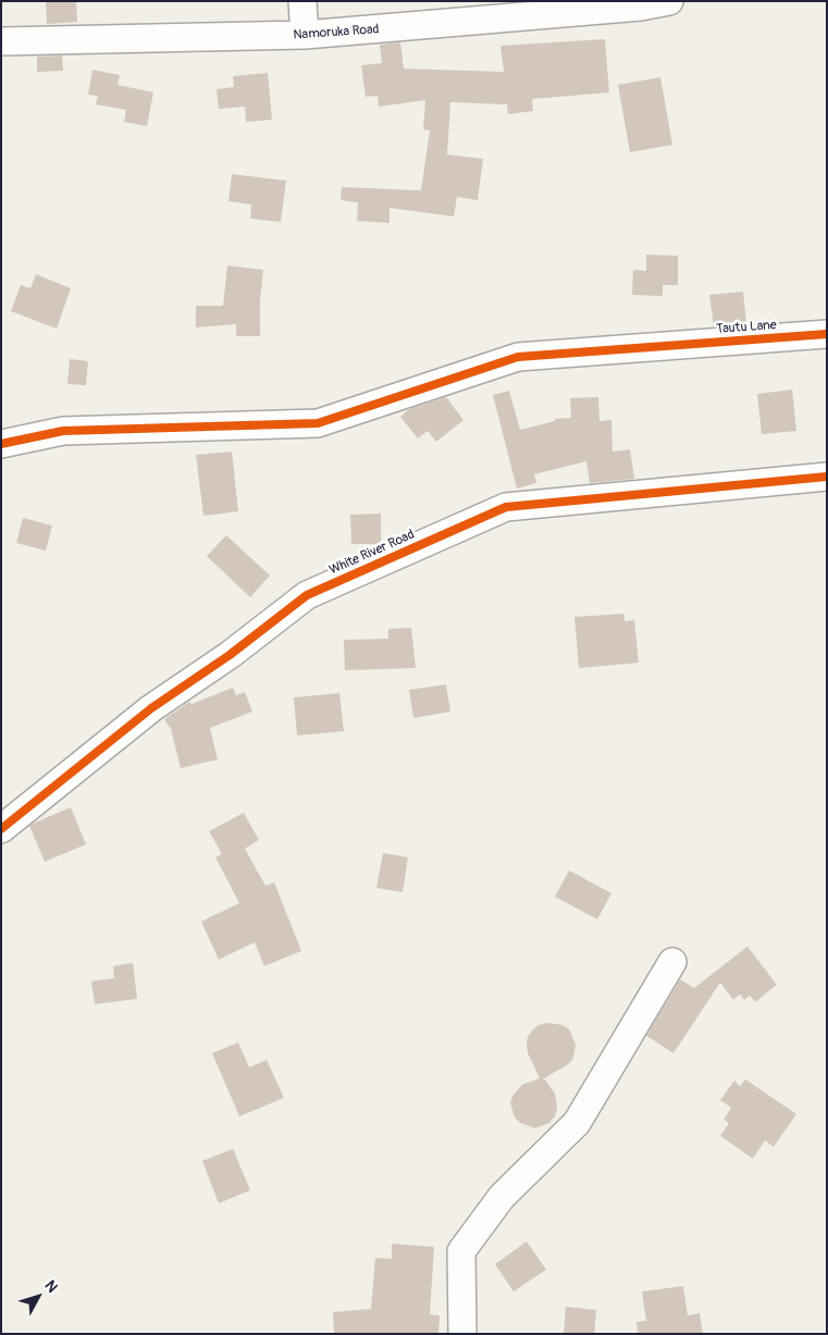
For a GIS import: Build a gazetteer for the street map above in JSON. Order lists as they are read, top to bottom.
{
  "streets": {
    "street": ["Namoruka Road", "Tautu Lane", "White River Road"]
  },
  "north": "top right"
}
